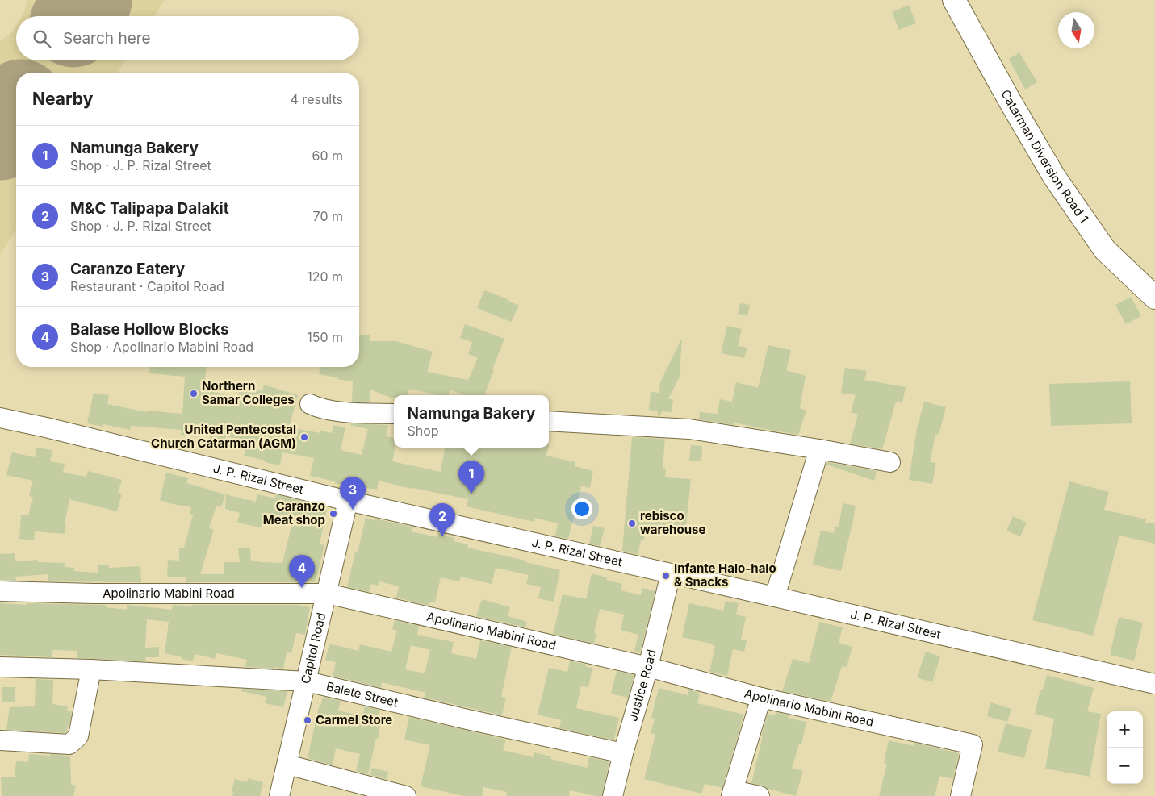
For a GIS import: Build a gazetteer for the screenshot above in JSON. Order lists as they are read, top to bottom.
{
  "streets": {
    "main road": ["Catarman Diversion Road 1"],
    "street": [
      "J. P. Rizal Street",
      "Apolinario Mabini Road",
      "Capitol Road",
      "Justice Road",
      "Balete Street"
    ]
  },
  "crossings": [
    ["J. P. Rizal Street", "Capitol Road"],
    ["J. P. Rizal Street", "Justice Road"],
    ["Apolinario Mabini Road", "Capitol Road"],
    ["Apolinario Mabini Road", "Justice Road"],
    ["Capitol Road", "Balete Street"],
    ["Justice Road", "Balete Street"]
  ],
  "places": [
    "Northern Samar Colleges",
    "United Pentecostal Church Catarman (AGM)",
    "Caranzo Meat shop",
    "rebisco warehouse",
    "Infante Halo-halo & Snacks",
    "Carmel Store"
  ],
  "north": "bottom",
  "page": {
    "search": "Search here",
    "heading": ["Nearby", "4 results"],
    "list": [
      {
        "mark": "1",
        "name": "Namunga Bakery",
        "note": "Shop · J. P. Rizal Street",
        "value": "60 m"
      },
      {
        "mark": "2",
        "name": "M&C Talipapa Dalakit",
        "note": "Shop · J. P. Rizal Street",
        "value": "70 m"
      },
      {
        "mark": "3",
        "name": "Caranzo Eatery",
        "note": "Restaurant · Capitol Road",
        "value": "120 m"
      },
      {
        "mark": "4",
        "name": "Balase Hollow Blocks",
        "note": "Shop · Apolinario Mabini Road",
        "value": "150 m"
      }
    ],
    "popup": ["Namunga Bakery", "Shop"],
    "pins": [
      "1",
      "3",
      "2",
      "4"
    ],
    "map_buttons": ["+", "−"]
  }
}
